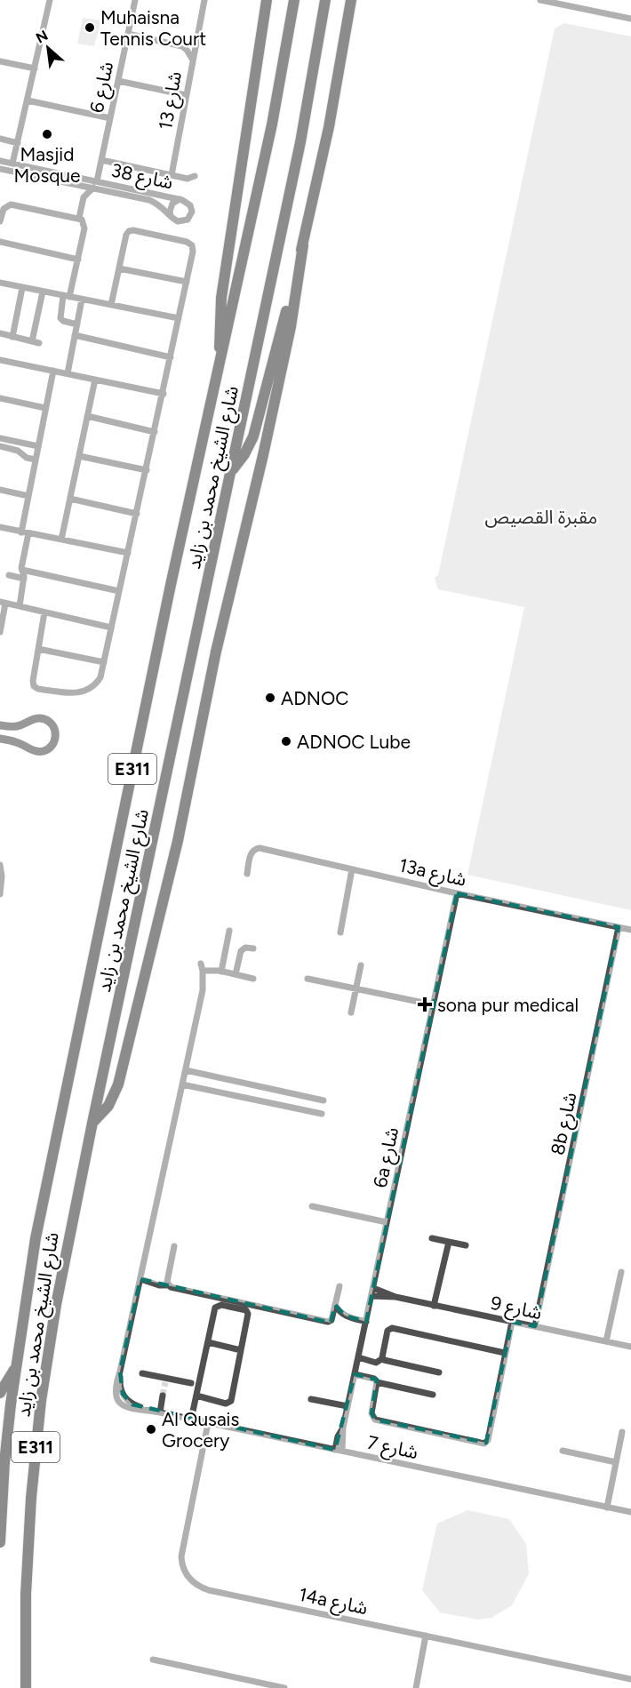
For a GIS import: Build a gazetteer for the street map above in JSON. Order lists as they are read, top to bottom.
{
  "streets": {
    "highway": ["شارع الشيخ محمد بن زايد", "E311"],
    "street": [
      "شارع 6",
      "شارع 13",
      "شارع 38",
      "13a شارع",
      "8b شارع",
      "6a شارع",
      "شارع 9",
      "شارع 7",
      "14a شارع"
    ]
  },
  "crossings": [
    ["شارع 6", "شارع 38"],
    ["13a شارع", "8b شارع"],
    ["13a شارع", "6a شارع"],
    ["8b شارع", "شارع 9"],
    ["6a شارع", "شارع 9"],
    ["6a شارع", "شارع 7"],
    ["شارع 7", "14a شارع"]
  ],
  "parks": ["مقبرة القصيص"],
  "places": {
    "other": [
      "Muhaisna Tennis Court",
      "Masjid Mosque",
      "ADNOC",
      "ADNOC Lube",
      "Al Qusais Grocery"
    ],
    "health": ["sona pur medical"]
  },
  "north": "top left"
}
